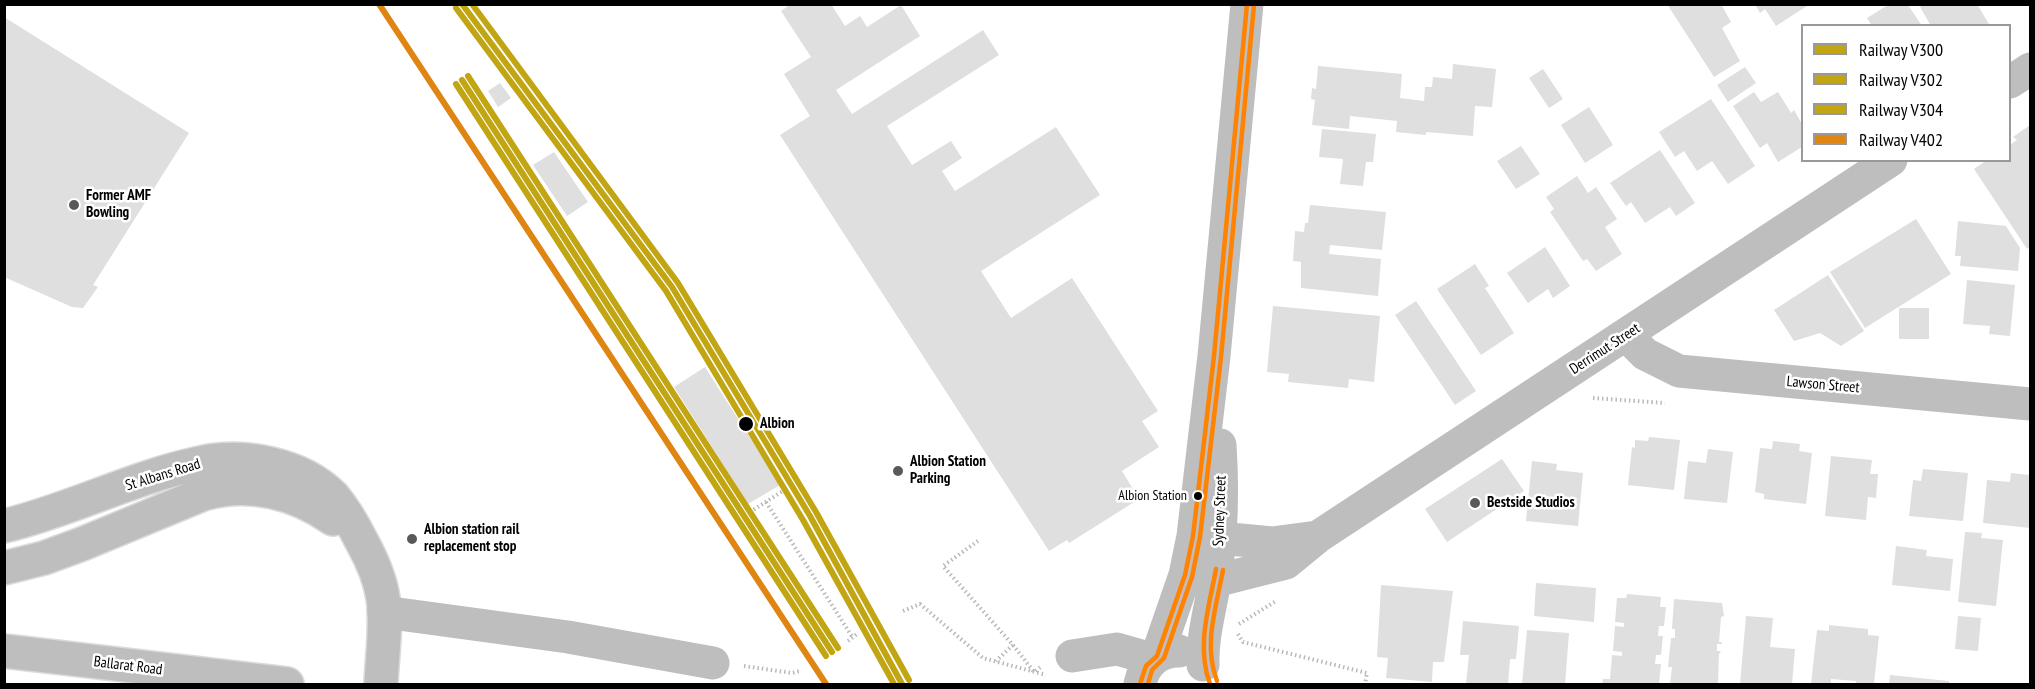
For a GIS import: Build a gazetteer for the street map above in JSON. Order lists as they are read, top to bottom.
{
  "streets": {
    "main road": [
      "Derrimut Street",
      "Lawson Street",
      "St Albans Road",
      "Sydney Street",
      "Ballarat Road"
    ]
  },
  "crossings": [
    ["Derrimut Street", "Lawson Street"],
    ["Derrimut Street", "Sydney Street"]
  ],
  "places": [
    "Former AMF Bowling",
    "Albion",
    "Albion Station Parking",
    "Albion Station",
    "Bestside Studios",
    "Albion station rail replacement stop"
  ],
  "lines": [
    "rail line V300",
    "rail line V304",
    "rail line V402",
    "rail line V302"
  ],
  "legend": [
    "Railway V300",
    "Railway V302",
    "Railway V304",
    "Railway V402"
  ]
}
